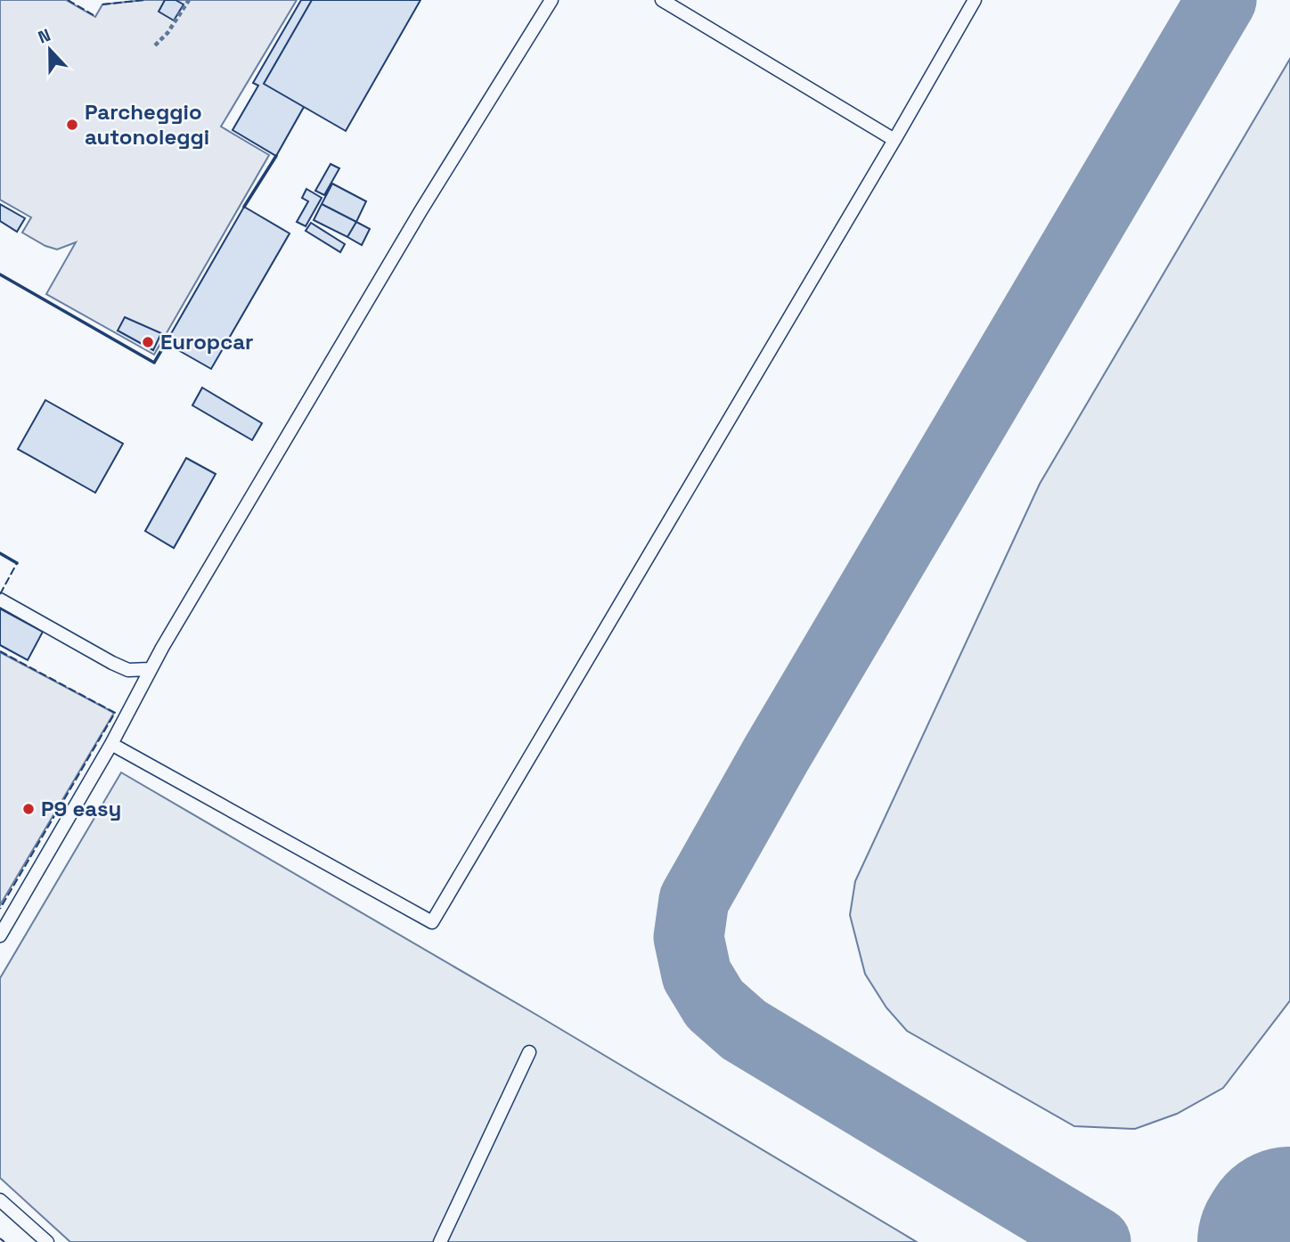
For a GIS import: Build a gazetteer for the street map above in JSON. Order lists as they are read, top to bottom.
{
  "places": ["Parcheggio autonoleggi", "Europcar", "P9 easy"],
  "north": "top"
}
